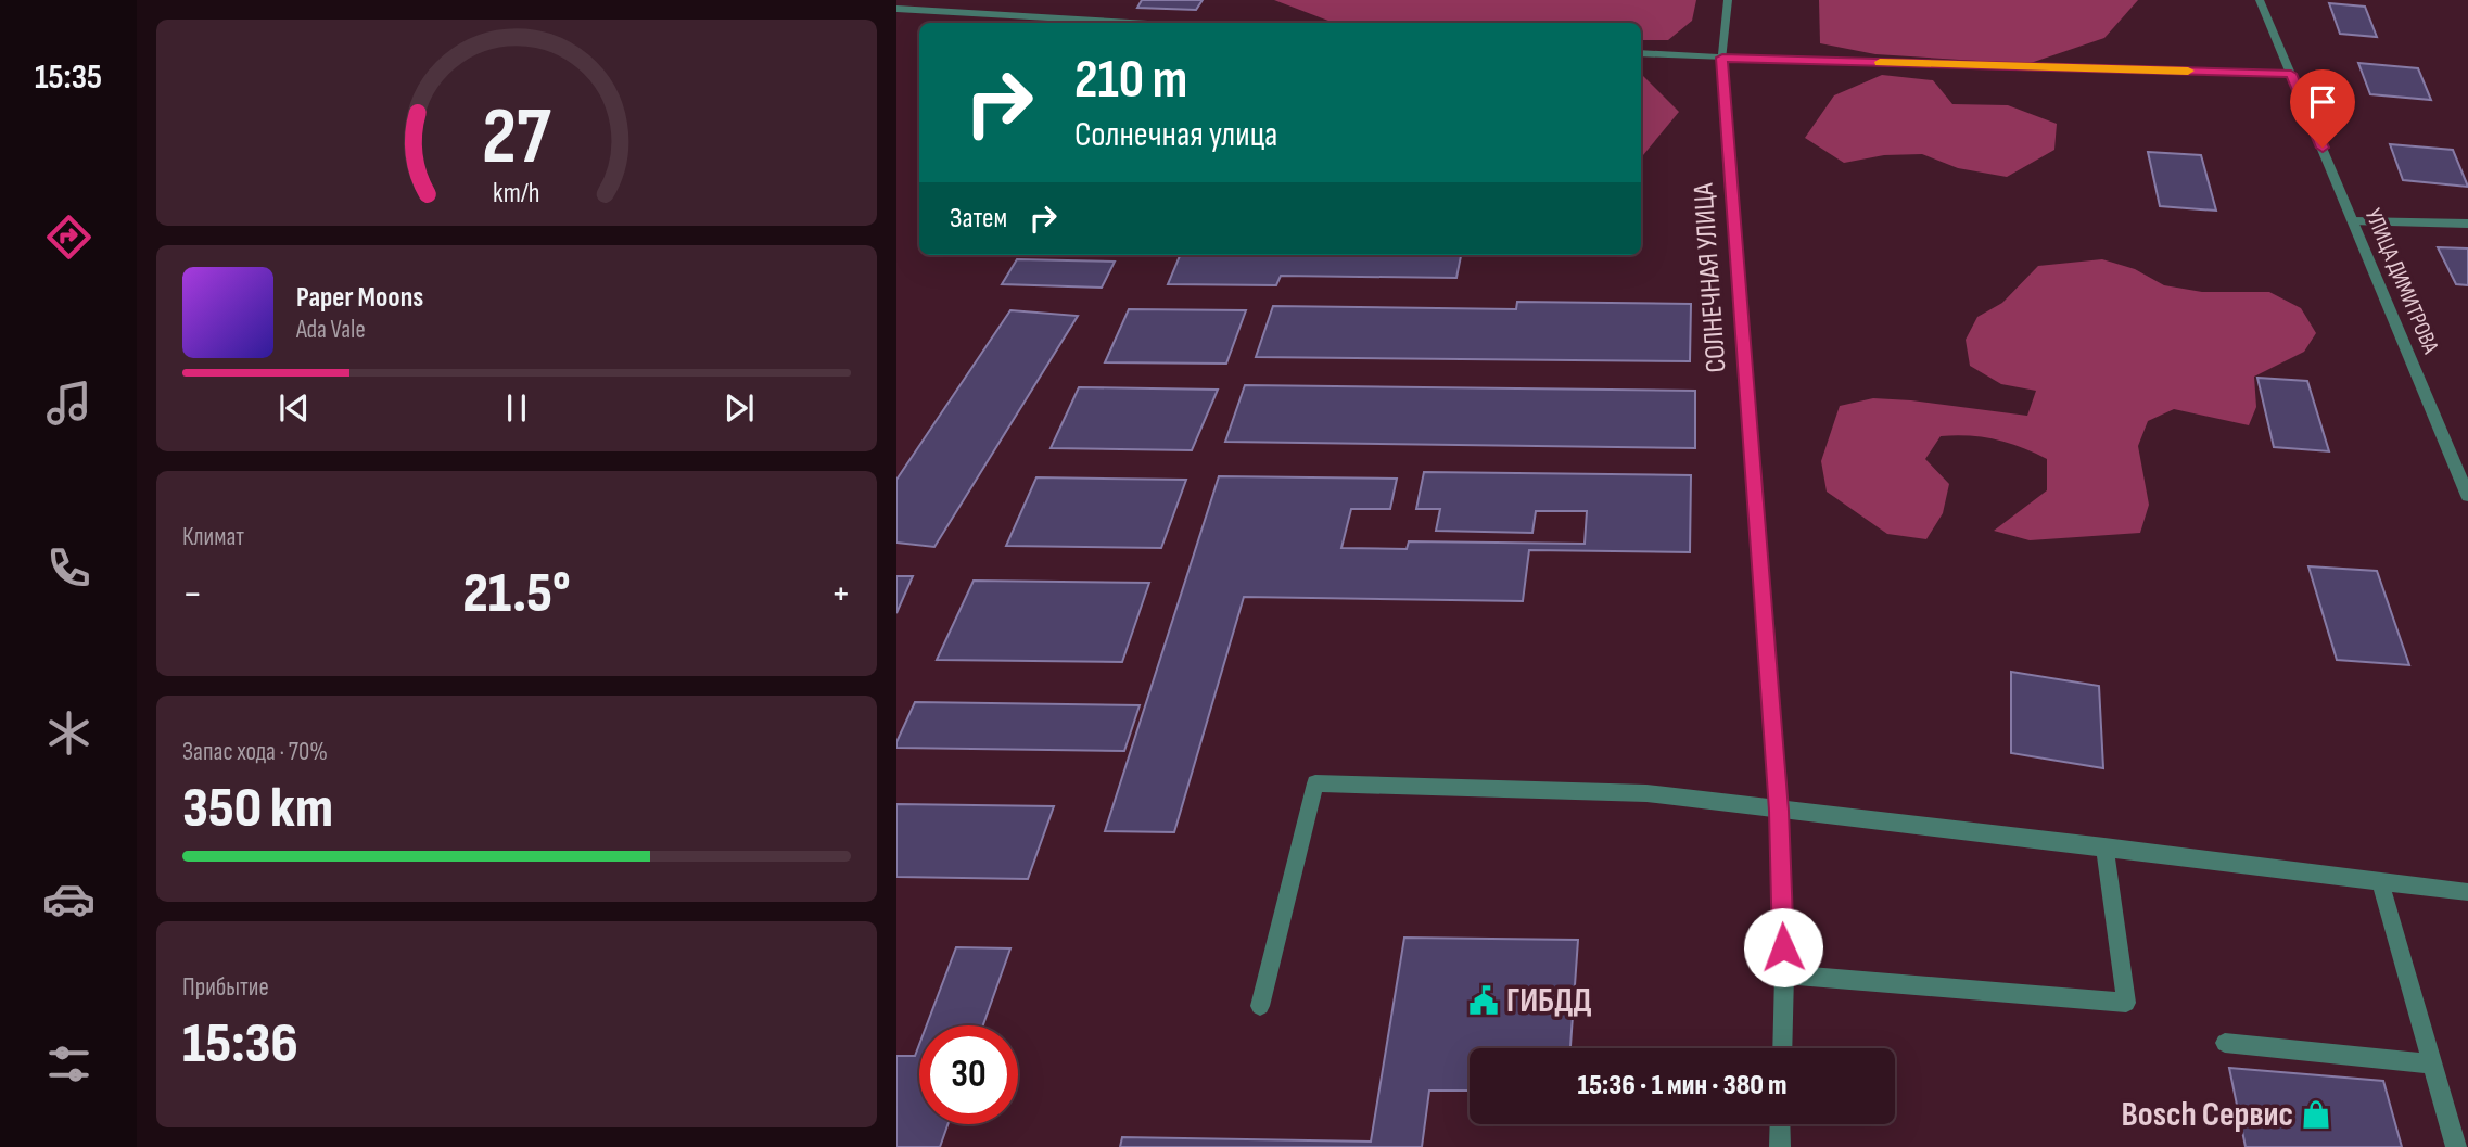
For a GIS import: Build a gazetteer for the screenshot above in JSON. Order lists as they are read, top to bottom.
{
  "streets": {
    "street": ["СОЛНЕЧНАЯ УЛИЦА", "УЛИЦА ДИМИТРОВА"]
  },
  "places": {
    "public building": ["ГИБДД"],
    "shop": ["Bosch Сервис"]
  },
  "page": {
    "tabs": "15:35",
    "turn": ["210 m", "Солнечная улица"],
    "then": "Затем",
    "song": ["Paper Moons", "Ada Vale"],
    "tile": [
      "Климат",
      ["Запас хода · 70%", "350 km"],
      ["Прибытие", "15:36"]
    ],
    "heat": ["−", "21.5°", "+"],
    "limit": "30",
    "trip": "15:36 · 1 мин · 380 m",
    "gauge": ["27", "km/h"]
  }
}
